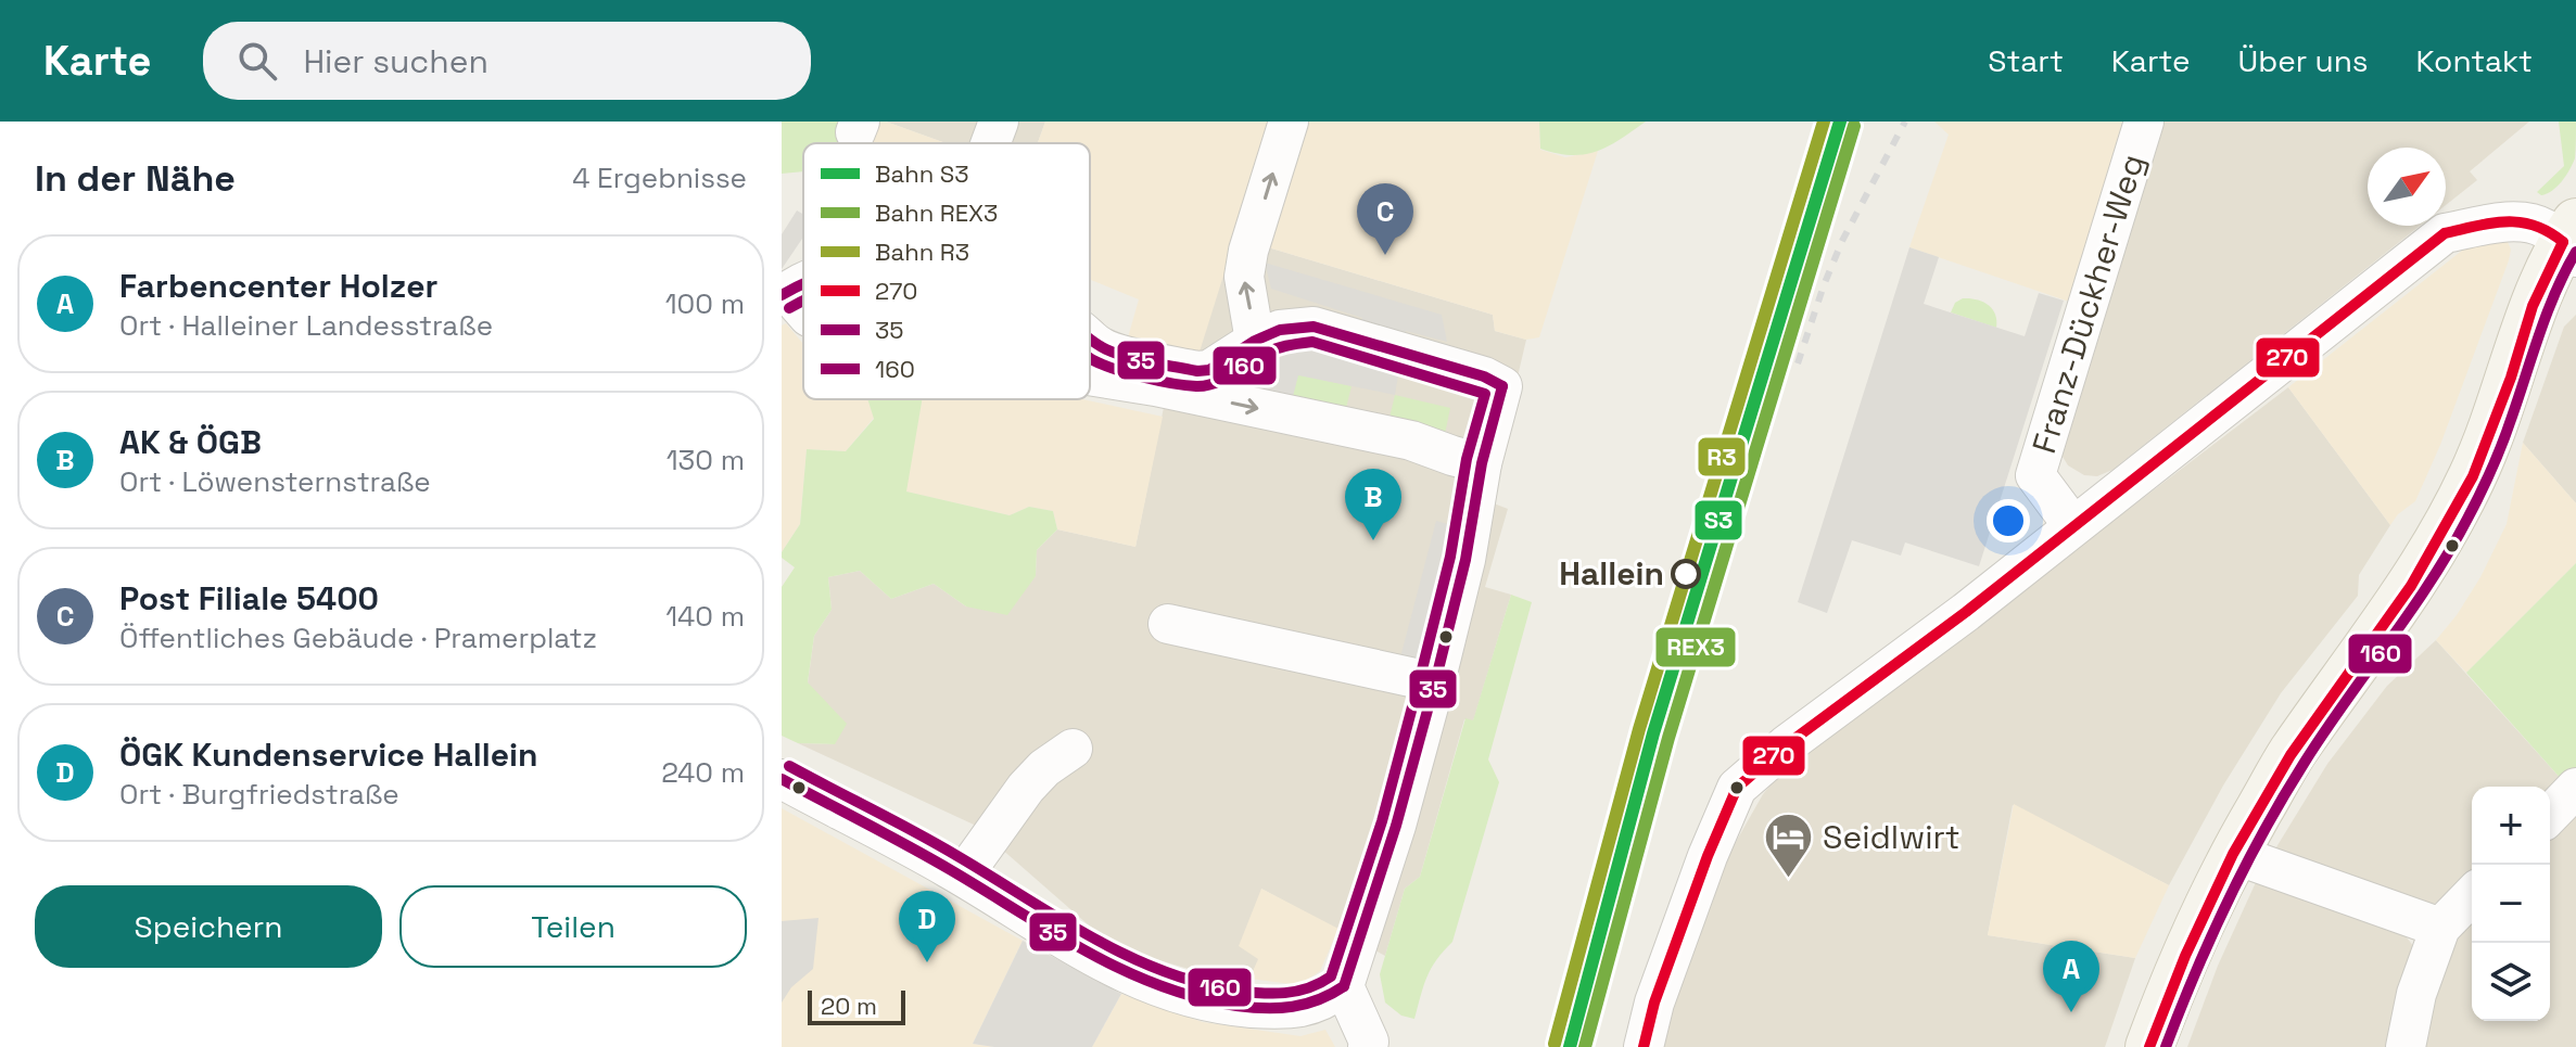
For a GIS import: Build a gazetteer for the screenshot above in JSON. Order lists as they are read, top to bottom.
{
  "streets": {
    "street": ["Franz-Dückher-Weg"]
  },
  "places": {
    "other": ["Hallein"],
    "hotel": ["Seidlwirt"]
  },
  "lines": [
    "rail line S3",
    "rail line R3",
    "rail line REX3",
    "transit line 270",
    "transit line 160",
    "transit line 35"
  ],
  "legend": [
    "Bahn S3",
    "Bahn REX3",
    "Bahn R3",
    "270",
    "35",
    "160"
  ],
  "scale_bar": "20 m",
  "north": "top right",
  "page": {
    "header": "Karte",
    "search": "Hier suchen",
    "nav": [
      "Start",
      "Karte",
      "Über uns",
      "Kontakt"
    ],
    "heading": ["In der Nähe", "4 Ergebnisse"],
    "pins": [
      "C",
      "B",
      "D",
      "A"
    ],
    "list": [
      {
        "mark": "A",
        "name": "Farbencenter Holzer",
        "note": "Ort · Halleiner Landesstraße",
        "value": "100 m"
      },
      {
        "mark": "B",
        "name": "AK & ÖGB",
        "note": "Ort · Löwensternstraße",
        "value": "130 m"
      },
      {
        "mark": "C",
        "name": "Post Filiale 5400",
        "note": "Öffentliches Gebäude · Pramerplatz",
        "value": "140 m"
      },
      {
        "mark": "D",
        "name": "ÖGK Kundenservice Hallein",
        "note": "Ort · Burgfriedstraße",
        "value": "240 m"
      }
    ],
    "map_buttons": ["+", "−"],
    "buttons": ["Speichern", "Teilen"],
    "scale": "20 m"
  }
}
